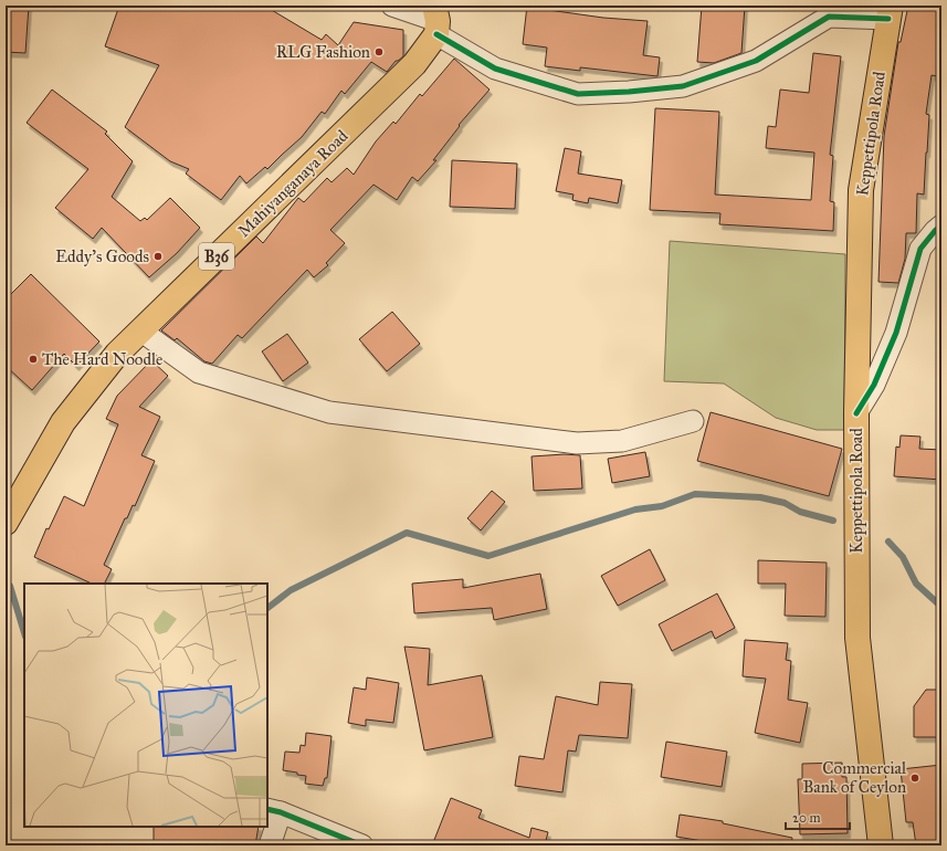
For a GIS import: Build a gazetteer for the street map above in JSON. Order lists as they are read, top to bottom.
{
  "streets": {
    "main road": ["Keppettipola Road", "Mahiyanganaya Road", "B36"]
  },
  "places": [
    "RLG Fashion",
    "Eddy's Goods",
    "The Hard Noodle",
    "Commercial Bank of Ceylon"
  ],
  "scale_bar": "20 m"
}
